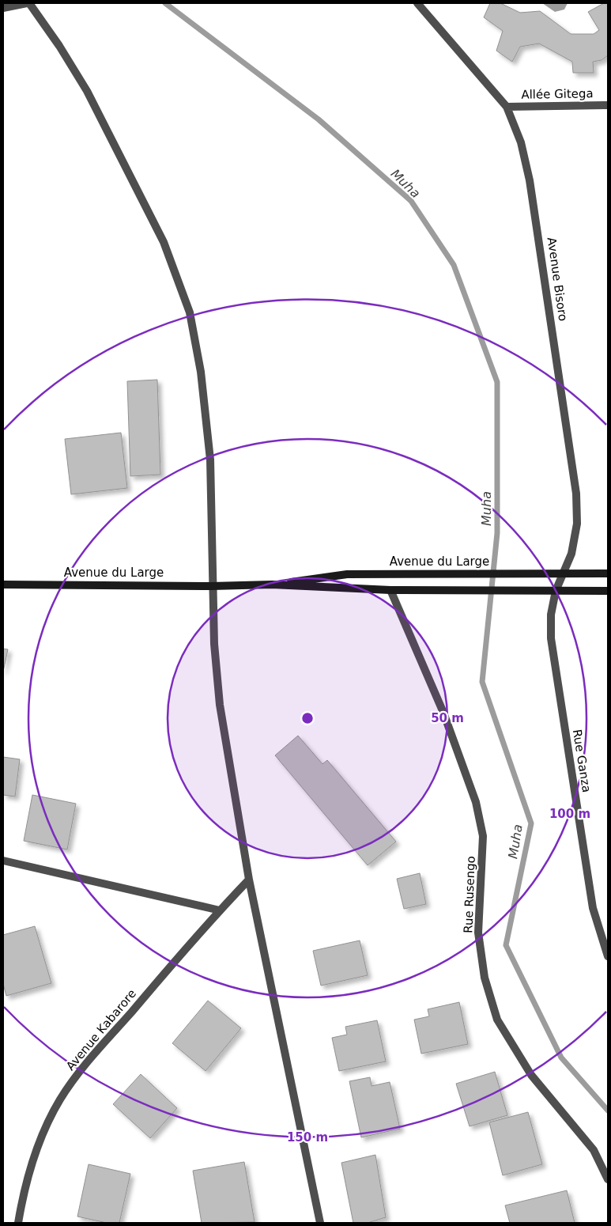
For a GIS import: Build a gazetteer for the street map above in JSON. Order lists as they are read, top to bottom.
{
  "streets": {
    "main road": ["Avenue du Large"],
    "street": [
      "Allée Gitega",
      "Avenue Bisoro",
      "Rue Ganza",
      "Rue Rusengo",
      "Avenue Kabarore"
    ]
  },
  "crossings": [
    ["Allée Gitega", "Avenue Bisoro"],
    ["Avenue Bisoro", "Avenue du Large"],
    ["Avenue Bisoro", "Rue Ganza"],
    ["Avenue du Large", "Rue Ganza"],
    ["Avenue du Large", "Rue Rusengo"]
  ],
  "water": ["Muha"],
  "rings": ["50 m", "100 m", "150 m"]
}
